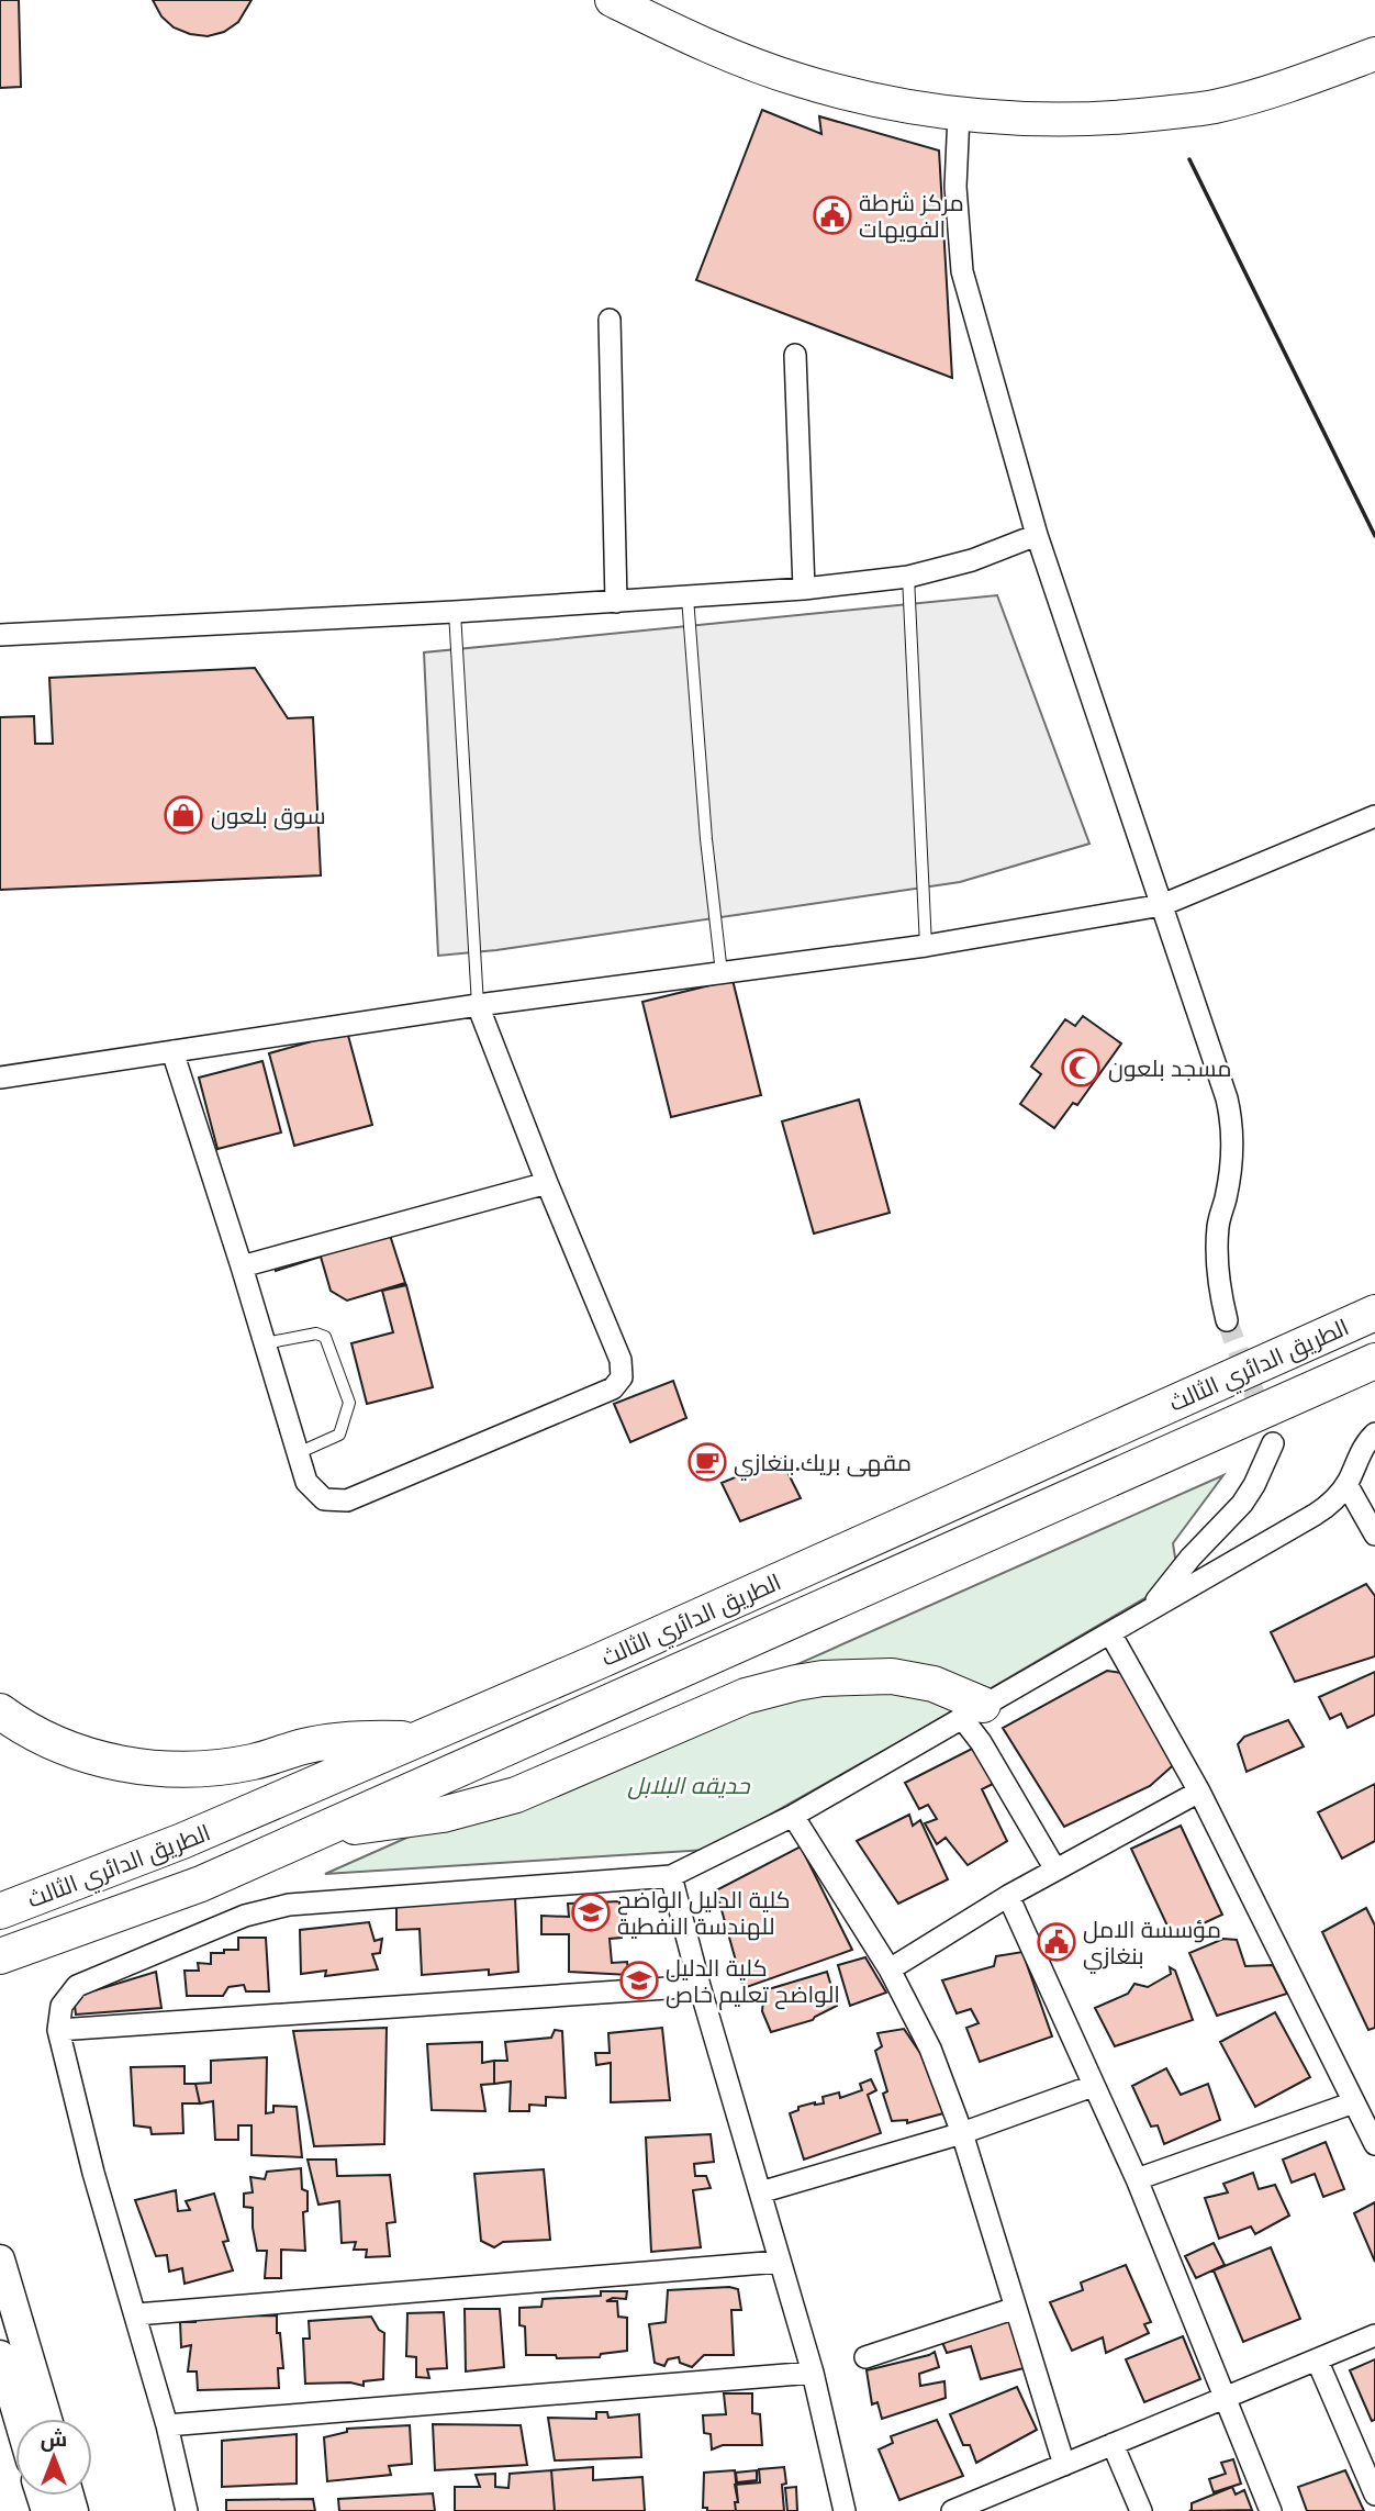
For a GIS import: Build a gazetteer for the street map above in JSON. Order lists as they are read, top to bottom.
{
  "streets": {
    "highway": ["الطريق الدائري الثالث"]
  },
  "parks": ["حديقه البلابل"],
  "places": {
    "public building": ["مركز شرطة الفويهات", "مؤسسة الامل بنغازي"],
    "shop": ["سوق بلعون"],
    "mosque": ["مسجد بلعون"],
    "cafe": ["مقهى بريك.بنغازي"],
    "school or university": ["كلية الدليل الواضح للهندسة النفطية", "كلية الدليل الواضح تعليم خاص"]
  },
  "north": "top"
}
